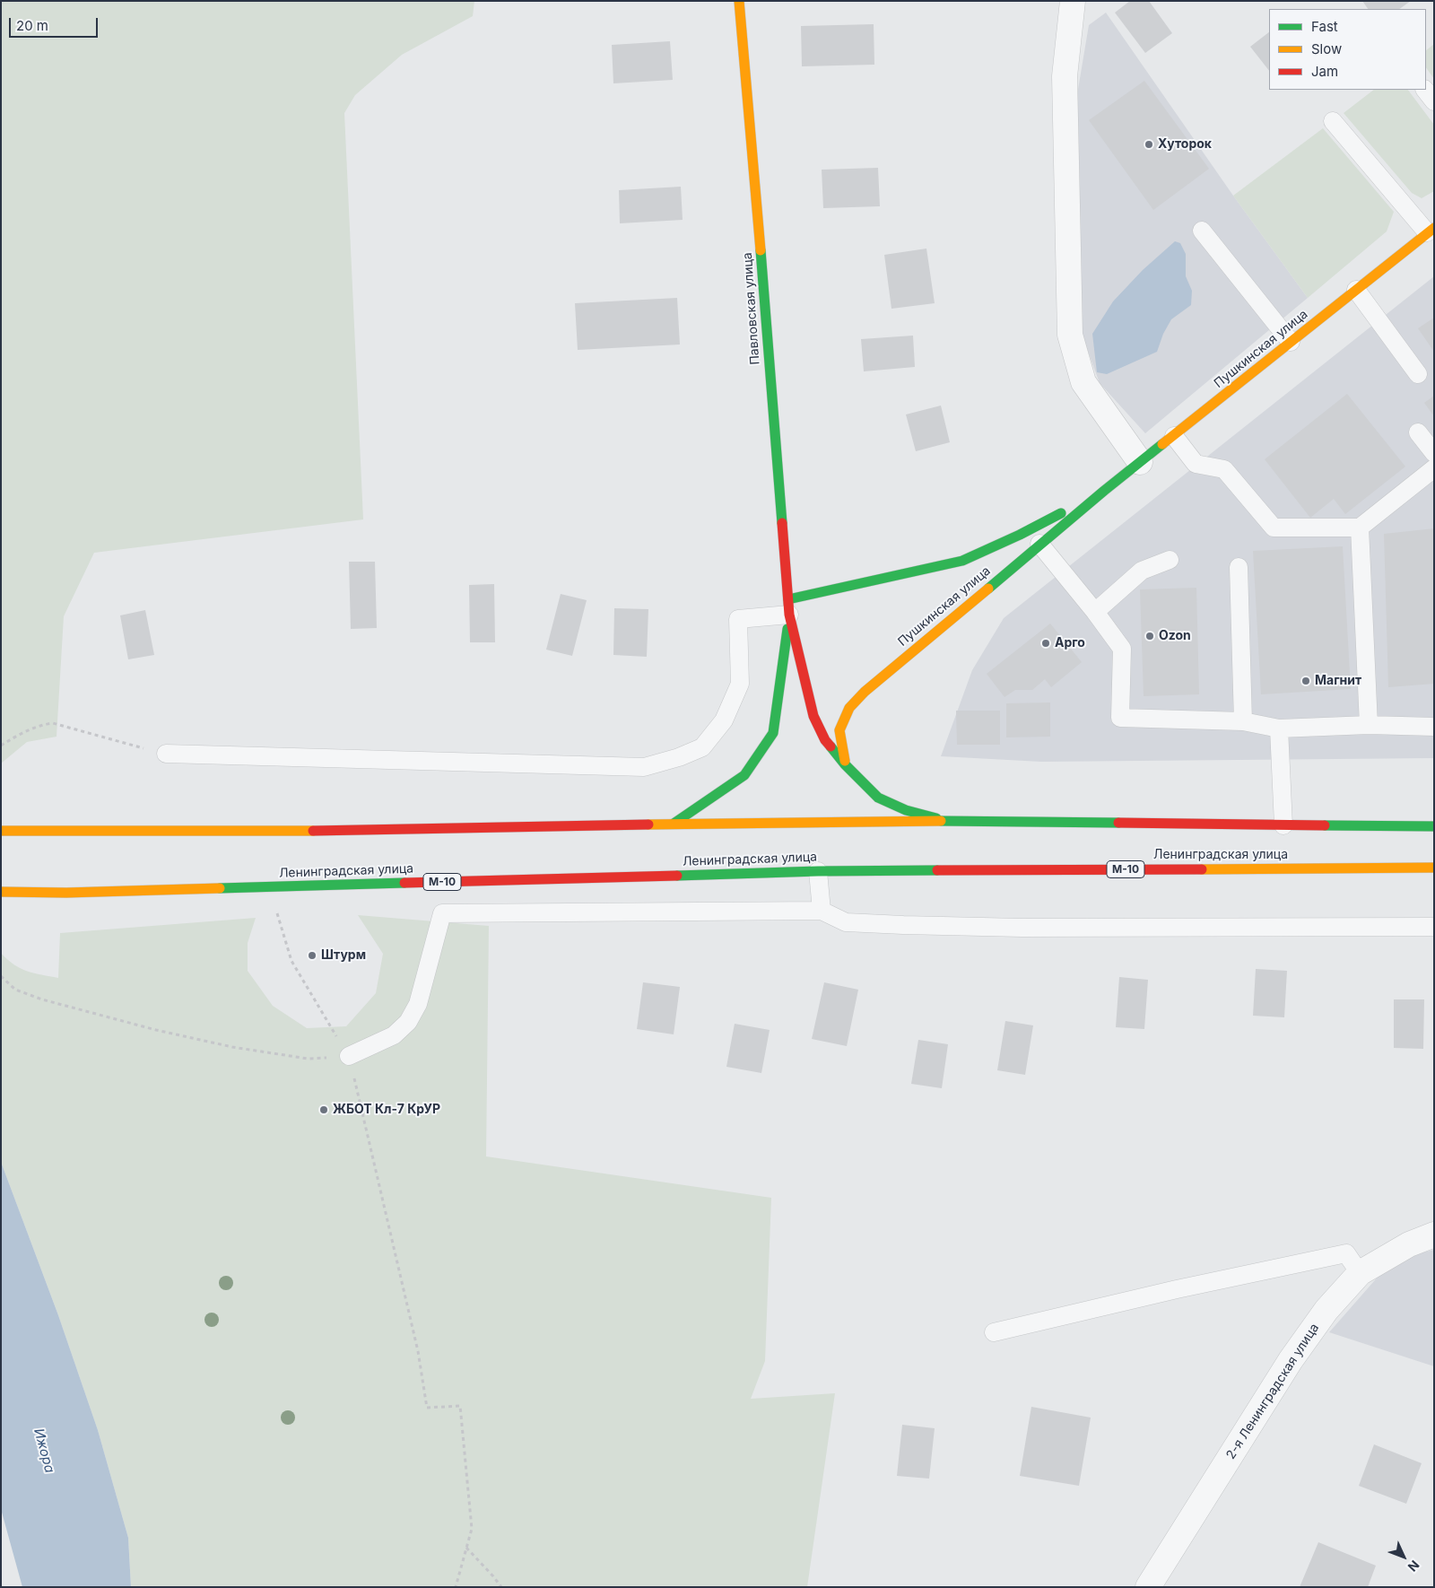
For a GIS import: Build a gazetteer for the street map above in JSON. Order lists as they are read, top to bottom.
{
  "streets": {
    "main road": [
      "Павловская улица",
      "Пушкинская улица",
      "Ленинградская улица",
      "М-10"
    ],
    "street": ["2-я Ленинградская улица"]
  },
  "crossings": [
    ["Павловская улица", "Пушкинская улица"]
  ],
  "water": ["Ижора"],
  "places": [
    "Хуторок",
    "Ozon",
    "Арго",
    "Магнит",
    "Штурм",
    "ЖБОТ Кл-7 КрУР"
  ],
  "legend": ["Fast", "Slow", "Jam"],
  "scale_bar": "20 m",
  "north": "bottom right"
}
